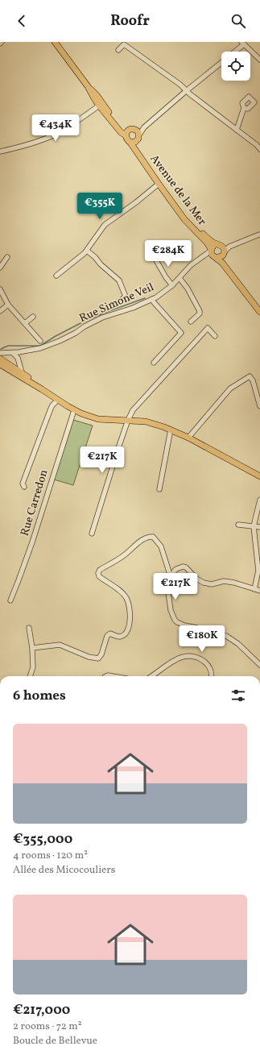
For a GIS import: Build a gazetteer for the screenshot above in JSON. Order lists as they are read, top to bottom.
{
  "streets": {
    "main road": ["Avenue de la Mer"],
    "street": ["Rue Simone Veil", "Rue Carredon"]
  },
  "crossings": [
    ["Avenue de la Mer", "Rue Simone Veil"]
  ],
  "page": {
    "header": "Roofr",
    "price": [
      "€434K",
      "€355K",
      "€284K",
      "€217K",
      "€217K",
      "€180K"
    ],
    "heading": "6 homes",
    "list": [
      {
        "name": "€355,000",
        "note": "4 rooms · 120 m² · Allée des Micocouliers"
      },
      {
        "name": "€217,000",
        "note": "2 rooms · 72 m² · Boucle de Bellevue"
      }
    ]
  }
}
